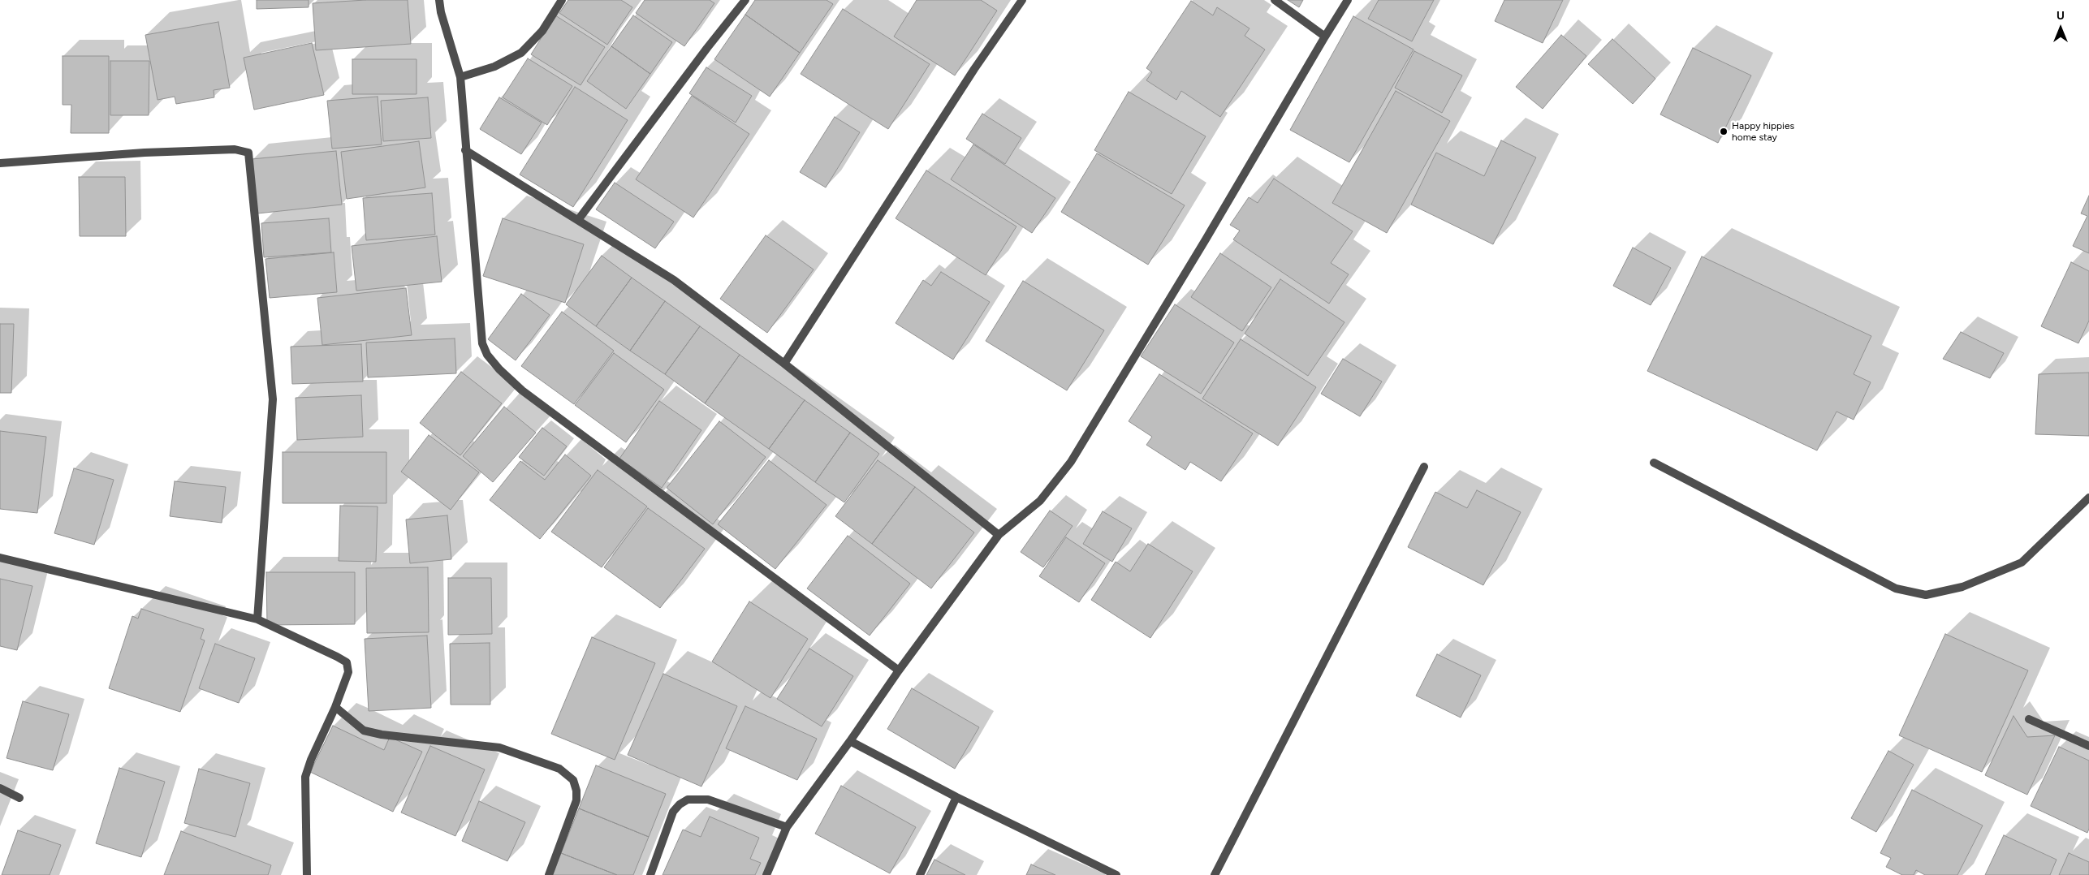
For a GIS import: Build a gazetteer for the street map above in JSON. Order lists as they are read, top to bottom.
{
  "places": ["Happy hippies home stay"],
  "north": "top"
}
